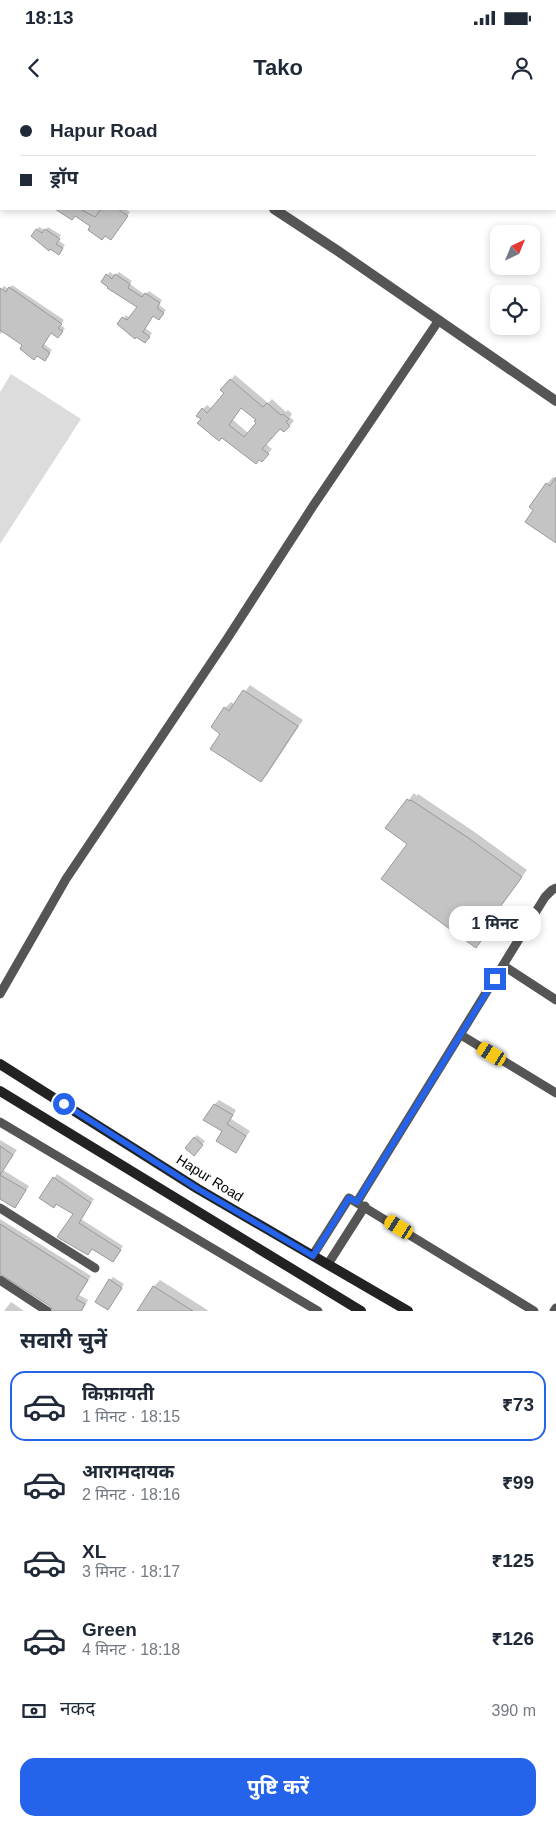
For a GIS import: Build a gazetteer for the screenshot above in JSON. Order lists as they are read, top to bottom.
{
  "streets": {
    "main road": ["Hapur Road"]
  },
  "north": "top right",
  "page": {
    "status": "18:13",
    "header": "Tako",
    "banner": ["Hapur Road", "ड्रॉप"],
    "bubble": "1 मिनट",
    "heading": "सवारी चुनें",
    "list": [
      {
        "name": "किफ़ायती",
        "note": "1 मिनट · 18:15",
        "value": "₹73"
      },
      {
        "name": "आरामदायक",
        "note": "2 मिनट · 18:16",
        "value": "₹99"
      },
      {
        "name": "XL",
        "note": "3 मिनट · 18:17",
        "value": "₹125"
      },
      {
        "name": "Green",
        "note": "4 मिनट · 18:18",
        "value": "₹126"
      }
    ],
    "pay": ["नकद", "390 m"],
    "buttons": "पुष्टि करें"
  }
}
